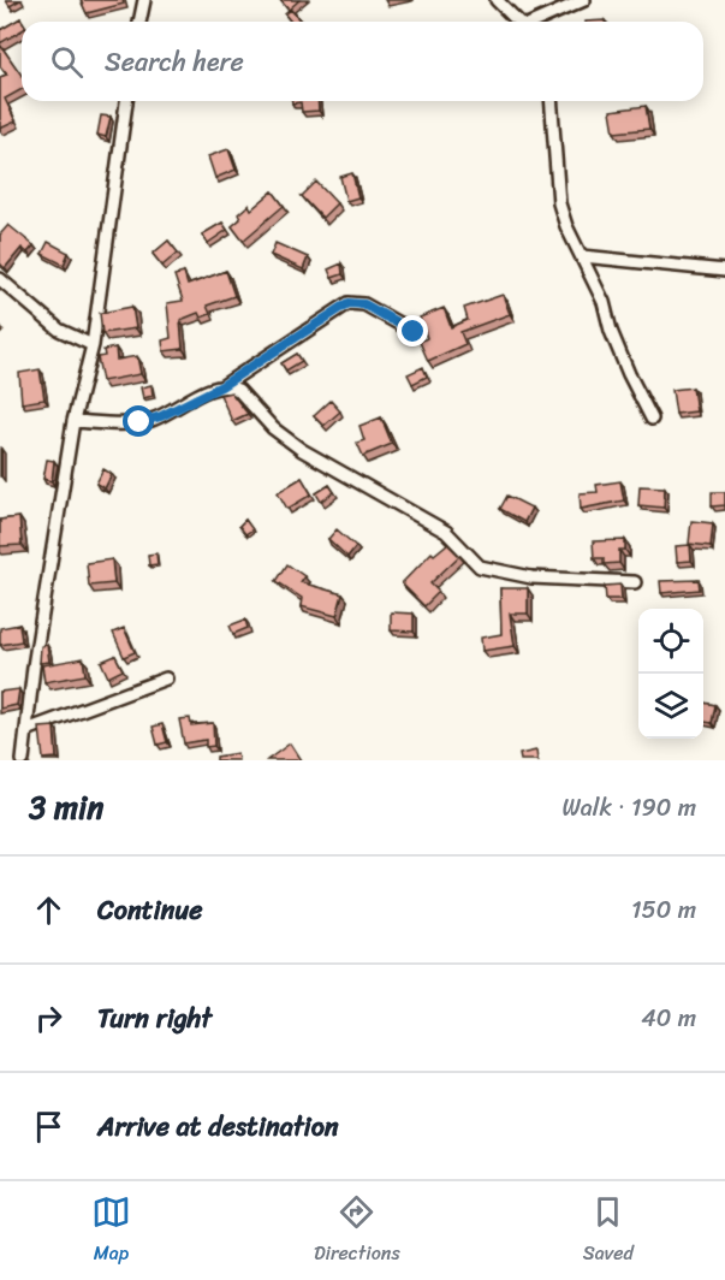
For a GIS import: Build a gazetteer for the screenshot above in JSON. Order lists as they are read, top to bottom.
{
  "page": {
    "search": "Search here",
    "heading": ["3 min", "Walk · 190 m"],
    "list": [
      ["Continue", "150 m"],
      ["Turn right", "40 m"],
      "Arrive at destination"
    ],
    "nav": ["Map", "Directions", "Saved"]
  }
}
